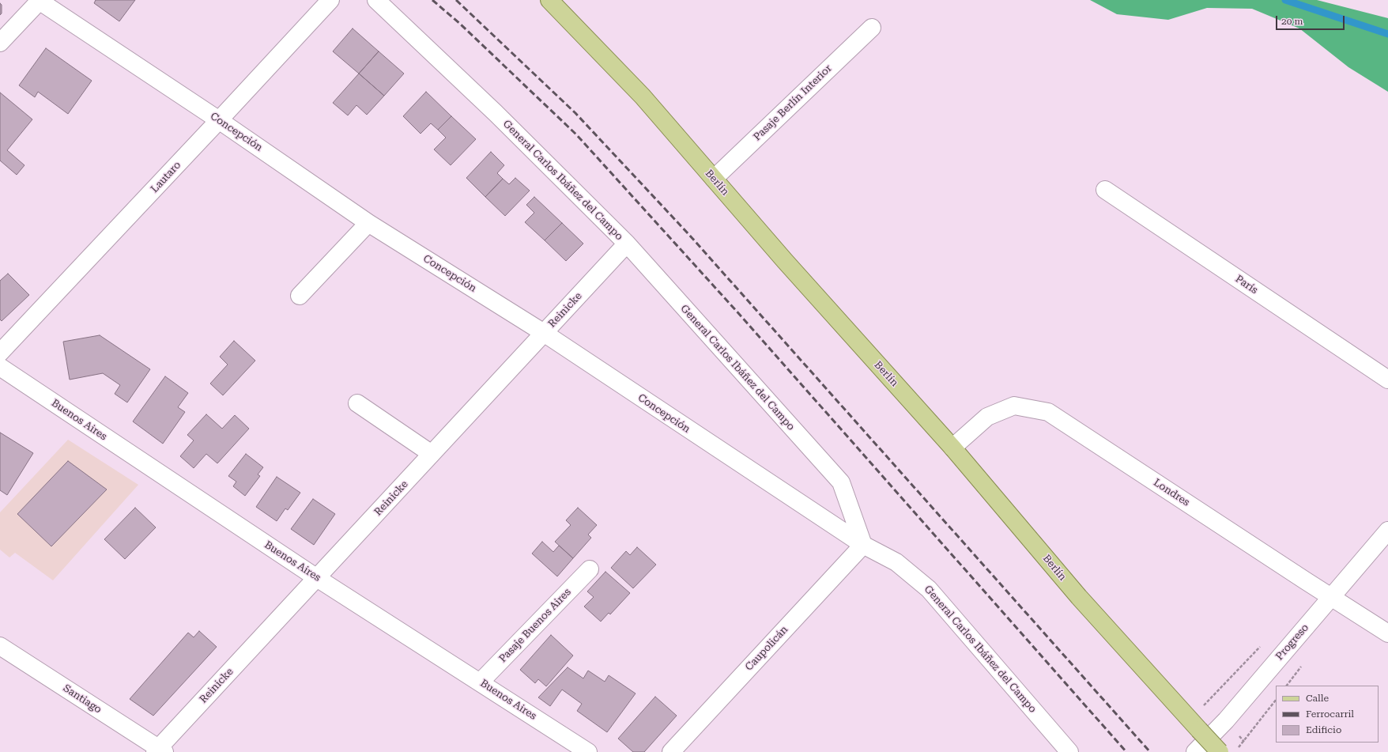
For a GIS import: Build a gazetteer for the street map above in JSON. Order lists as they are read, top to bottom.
{
  "streets": {
    "main road": ["Berlín"],
    "street": [
      "Pasaje Berlín Interior",
      "Concepción",
      "Lautaro",
      "General Carlos Ibáñez del Campo",
      "París",
      "Reinicke",
      "Buenos Aires",
      "Londres",
      "Pasaje Buenos Aires",
      "Progreso",
      "Caupolicán",
      "Santiago"
    ]
  },
  "crossings": [
    ["Pasaje Berlín Interior", "Berlín"],
    ["Concepción", "Lautaro"],
    ["Concepción", "General Carlos Ibáñez del Campo"],
    ["Concepción", "Reinicke"],
    ["Concepción", "Caupolicán"],
    ["General Carlos Ibáñez del Campo", "Reinicke"],
    ["General Carlos Ibáñez del Campo", "Caupolicán"],
    ["Berlín", "Londres"],
    ["Reinicke", "Buenos Aires"],
    ["Reinicke", "Santiago"],
    ["Buenos Aires", "Pasaje Buenos Aires"],
    ["Londres", "Progreso"]
  ],
  "legend": ["Calle", "Ferrocarril", "Edificio"],
  "scale_bar": "20 m"
}
